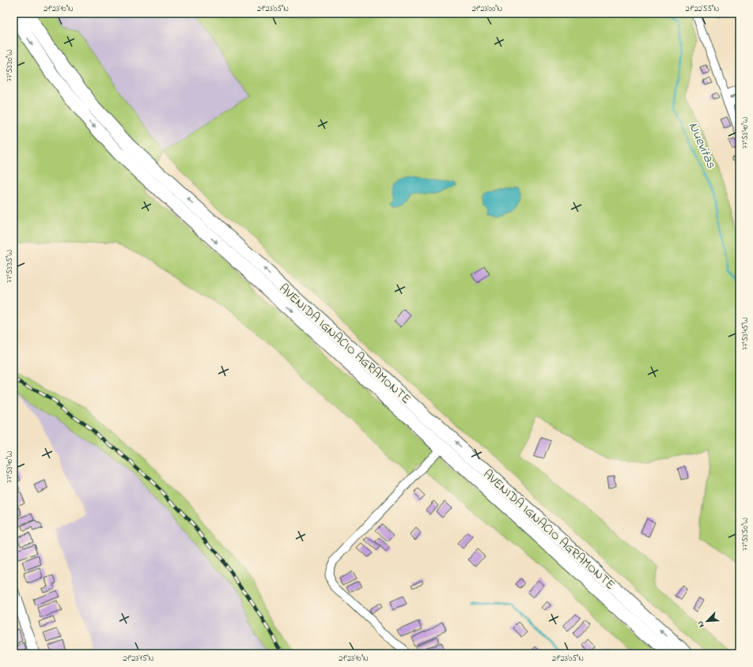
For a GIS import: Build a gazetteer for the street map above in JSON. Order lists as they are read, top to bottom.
{
  "streets": {
    "main road": ["AVENIDA IGNACIO AGRAMONTE"]
  },
  "water": ["Nuevitas"],
  "north": "bottom left",
  "coordinates": [
    "21°23'10\"N",
    "21°23'05\"N",
    "21°23'00\"N",
    "21°22'55\"N",
    "77°53'30\"W",
    "77°53'40\"W",
    "77°53'35\"W",
    "77°53'45\"W",
    "77°53'50\"W",
    "21°23'15\"N"
  ]
}
